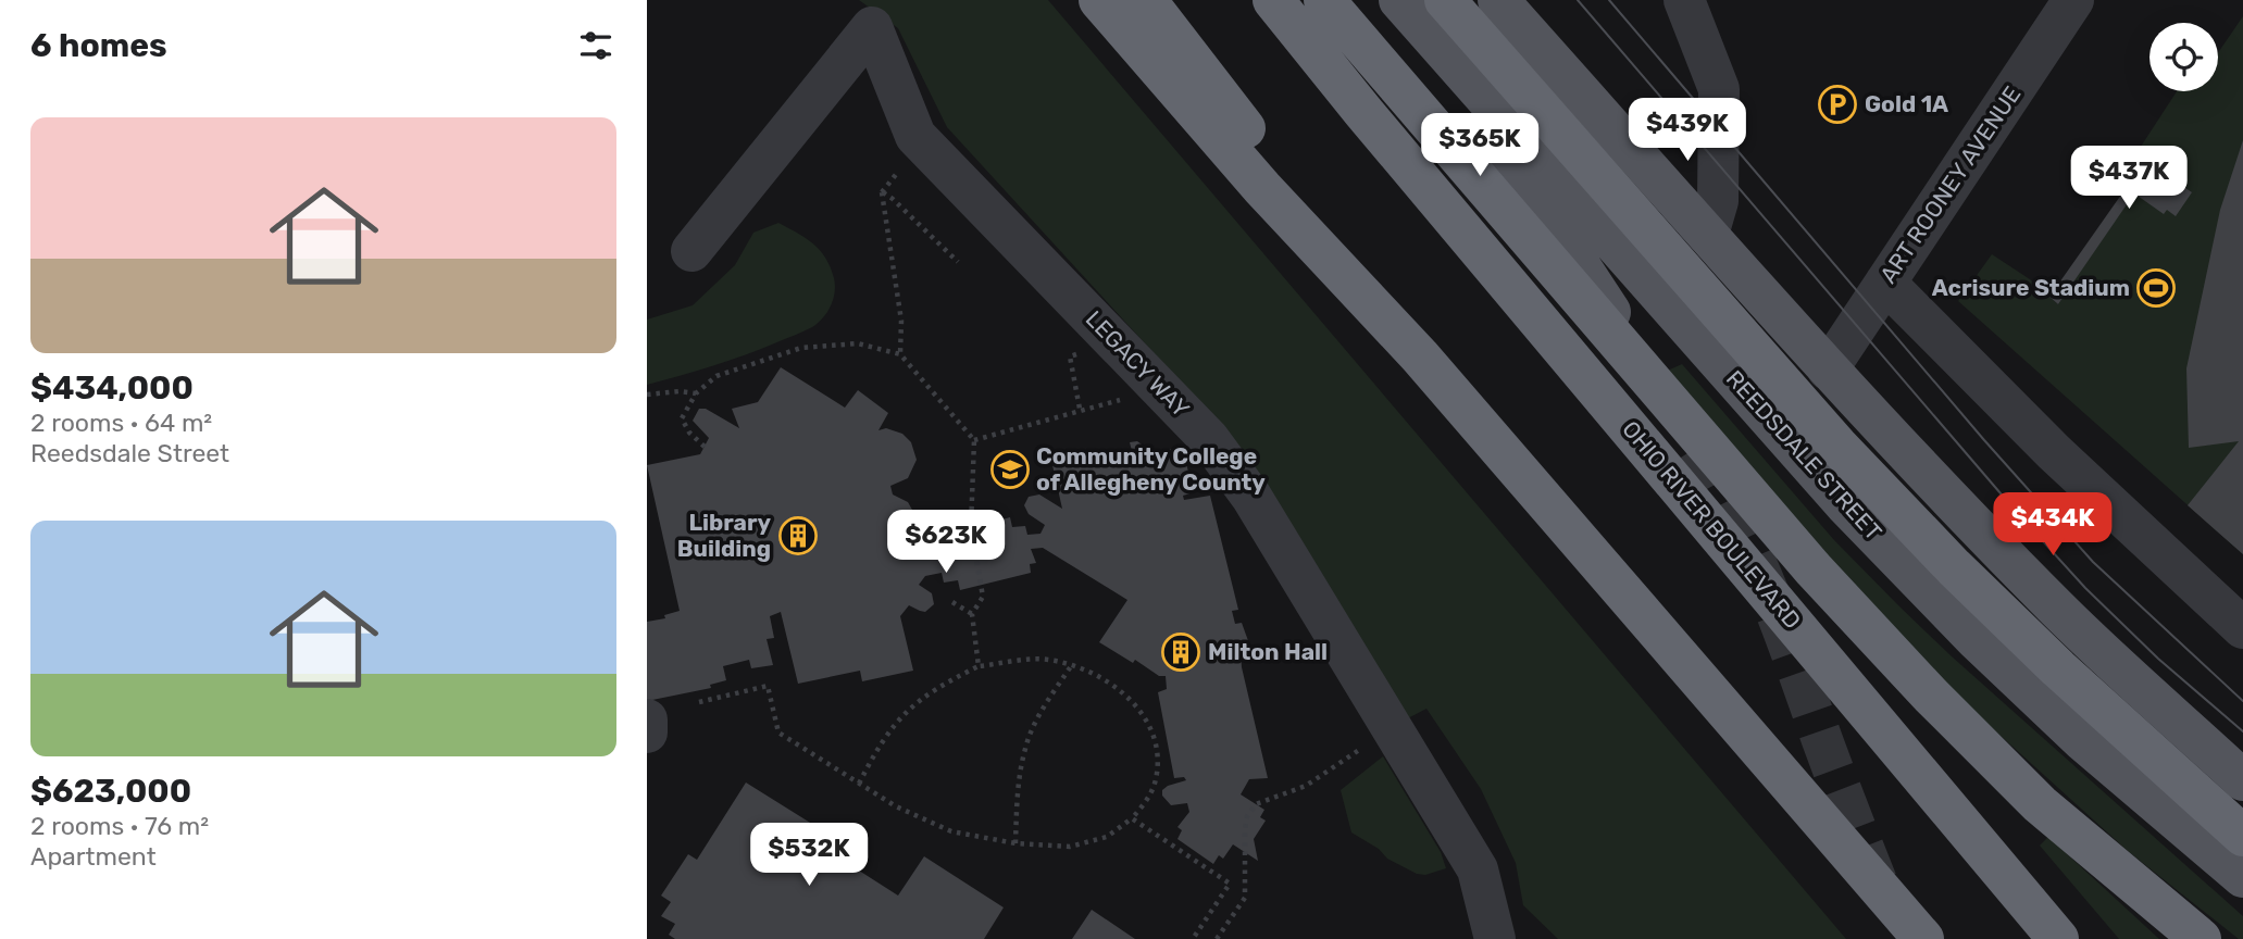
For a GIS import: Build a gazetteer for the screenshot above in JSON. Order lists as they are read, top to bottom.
{
  "streets": {
    "highway": ["OHIO RIVER BOULEVARD"],
    "main road": ["REEDSDALE STREET"],
    "street": ["ART ROONEY AVENUE", "LEGACY WAY"]
  },
  "places": {
    "parking": ["Gold 1A"],
    "sports": ["Acrisure Stadium"],
    "school or university": ["Community College of Allegheny County"],
    "building": ["Library Building", "Milton Hall"]
  },
  "page": {
    "heading": "6 homes",
    "list": [
      {
        "name": "$434,000",
        "note": "2 rooms · 64 m² · Reedsdale Street"
      },
      {
        "name": "$623,000",
        "note": "2 rooms · 76 m² · Apartment"
      }
    ],
    "price": [
      "$439K",
      "$365K",
      "$437K",
      "$434K",
      "$623K",
      "$532K"
    ]
  }
}
